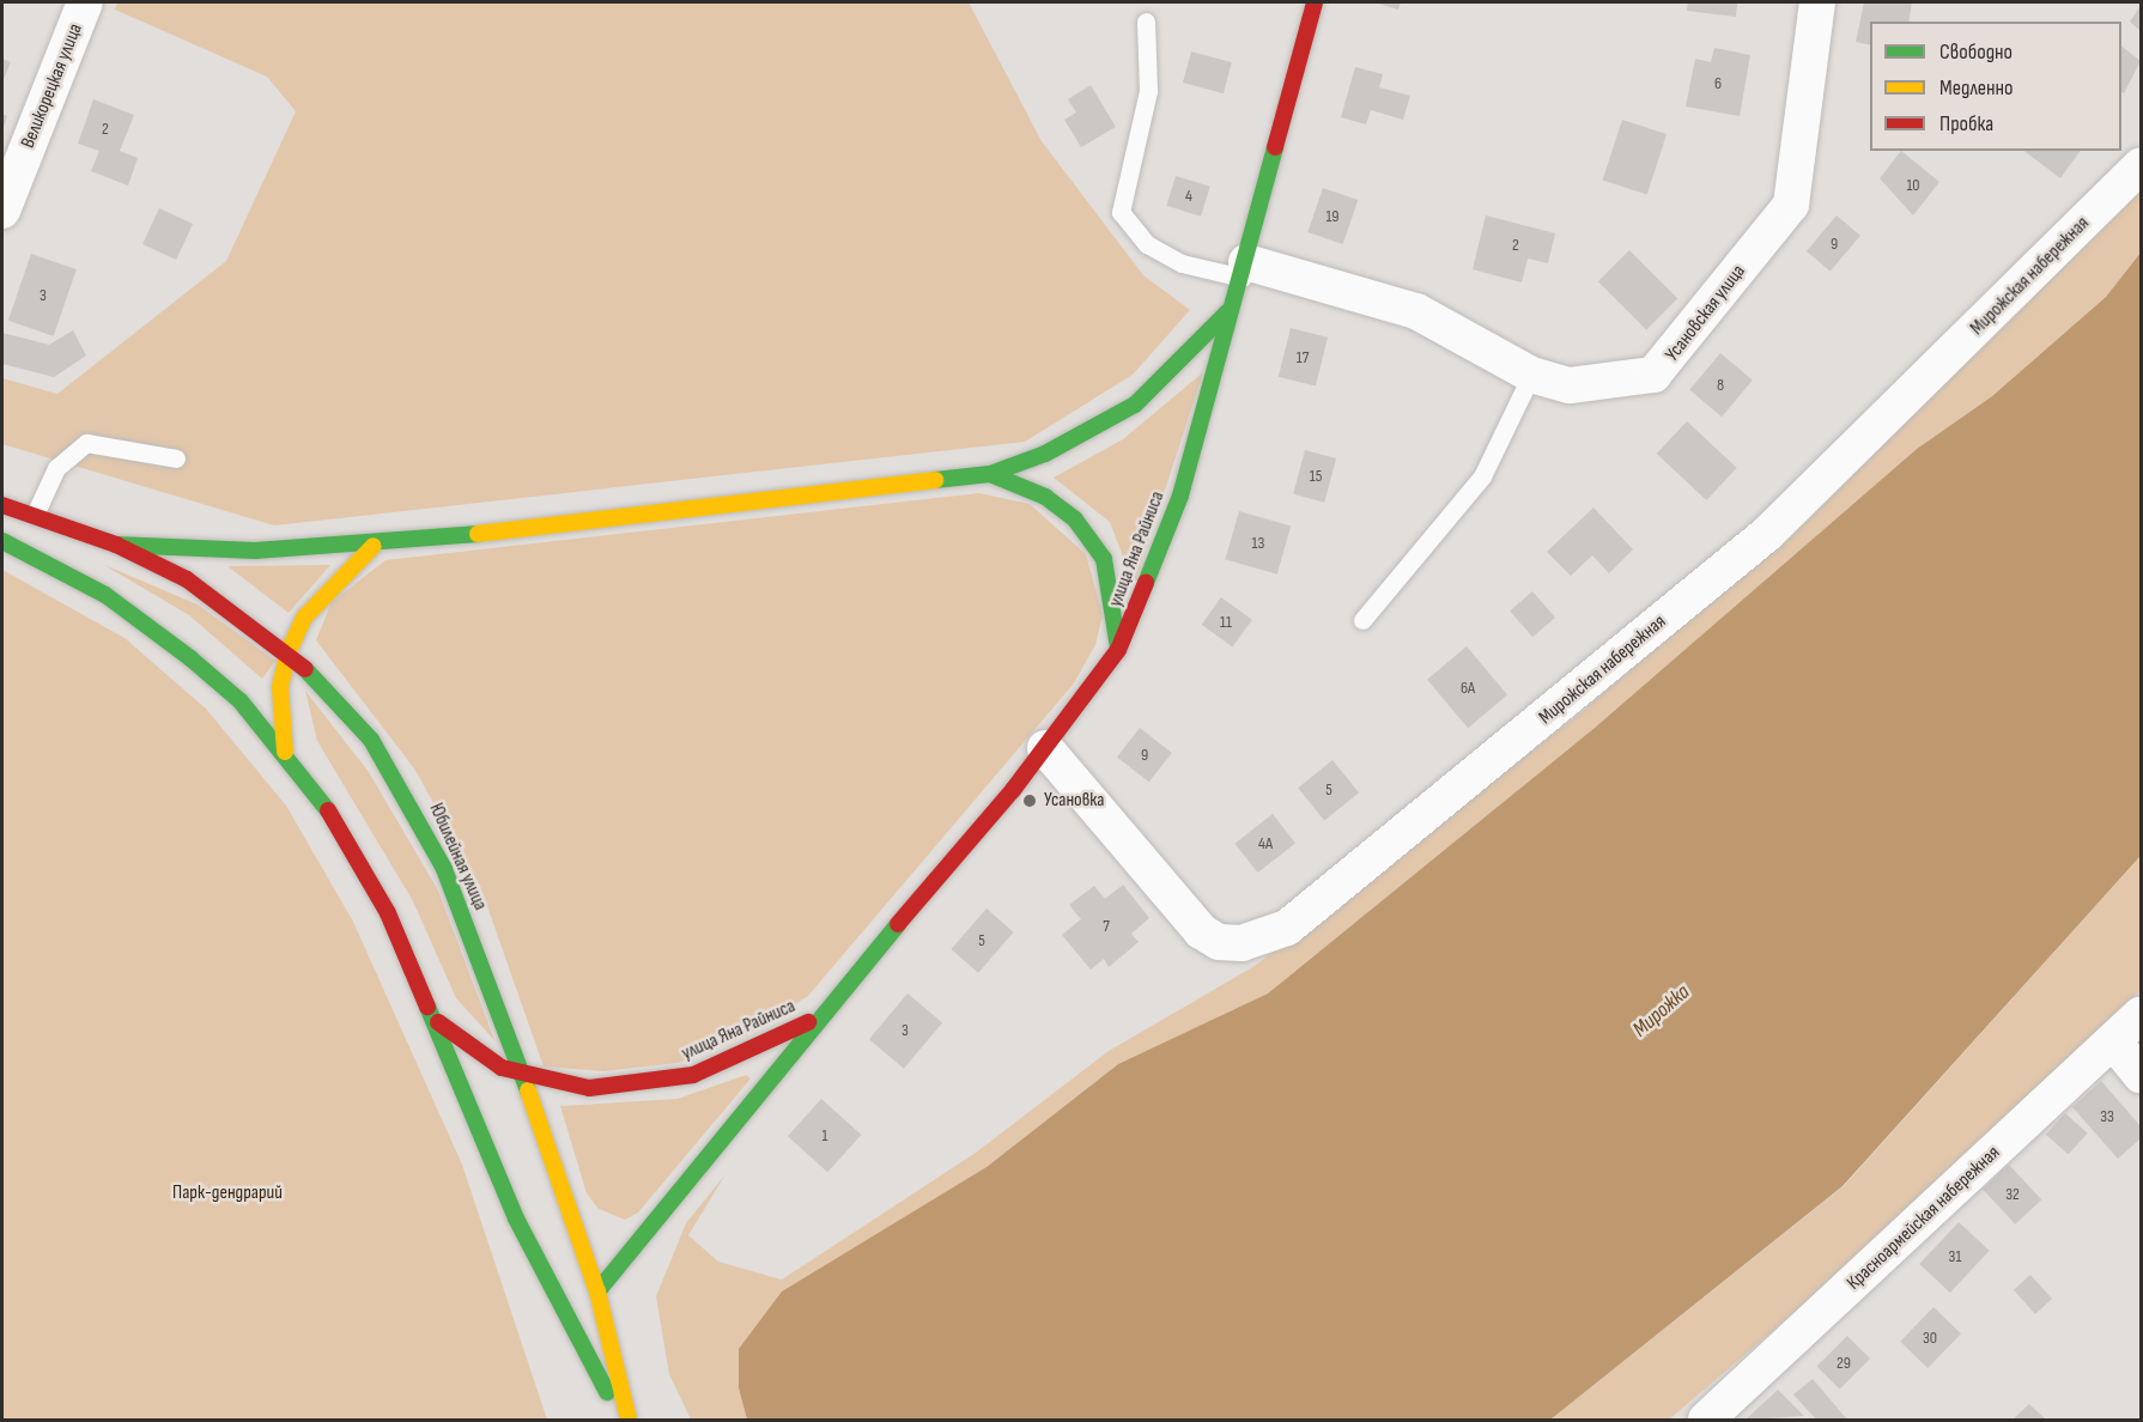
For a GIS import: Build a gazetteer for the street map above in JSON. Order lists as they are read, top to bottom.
{
  "streets": {
    "street": [
      "Великорецкая улица",
      "Мирожская набережная",
      "Усановская улица",
      "улица Яна Райниса",
      "Юбилейная улица",
      "Красноармейская набережная"
    ]
  },
  "crossings": [
    ["Мирожская набережная", "улица Яна Райниса"],
    ["Усановская улица", "улица Яна Райниса"],
    ["улица Яна Райниса", "Юбилейная улица"]
  ],
  "water": ["Мирожка"],
  "parks": ["Парк-дендрарий"],
  "places": ["Усановка"],
  "house_numbers": [
    "6",
    "2",
    "10",
    "4",
    "19",
    "9",
    "2",
    "3",
    "17",
    "8",
    "15",
    "13",
    "11",
    "6А",
    "9",
    "5",
    "4А",
    "7",
    "5",
    "3",
    "33",
    "1",
    "32",
    "31",
    "30",
    "29"
  ],
  "legend": ["Свободно", "Медленно", "Пробка"]
}
